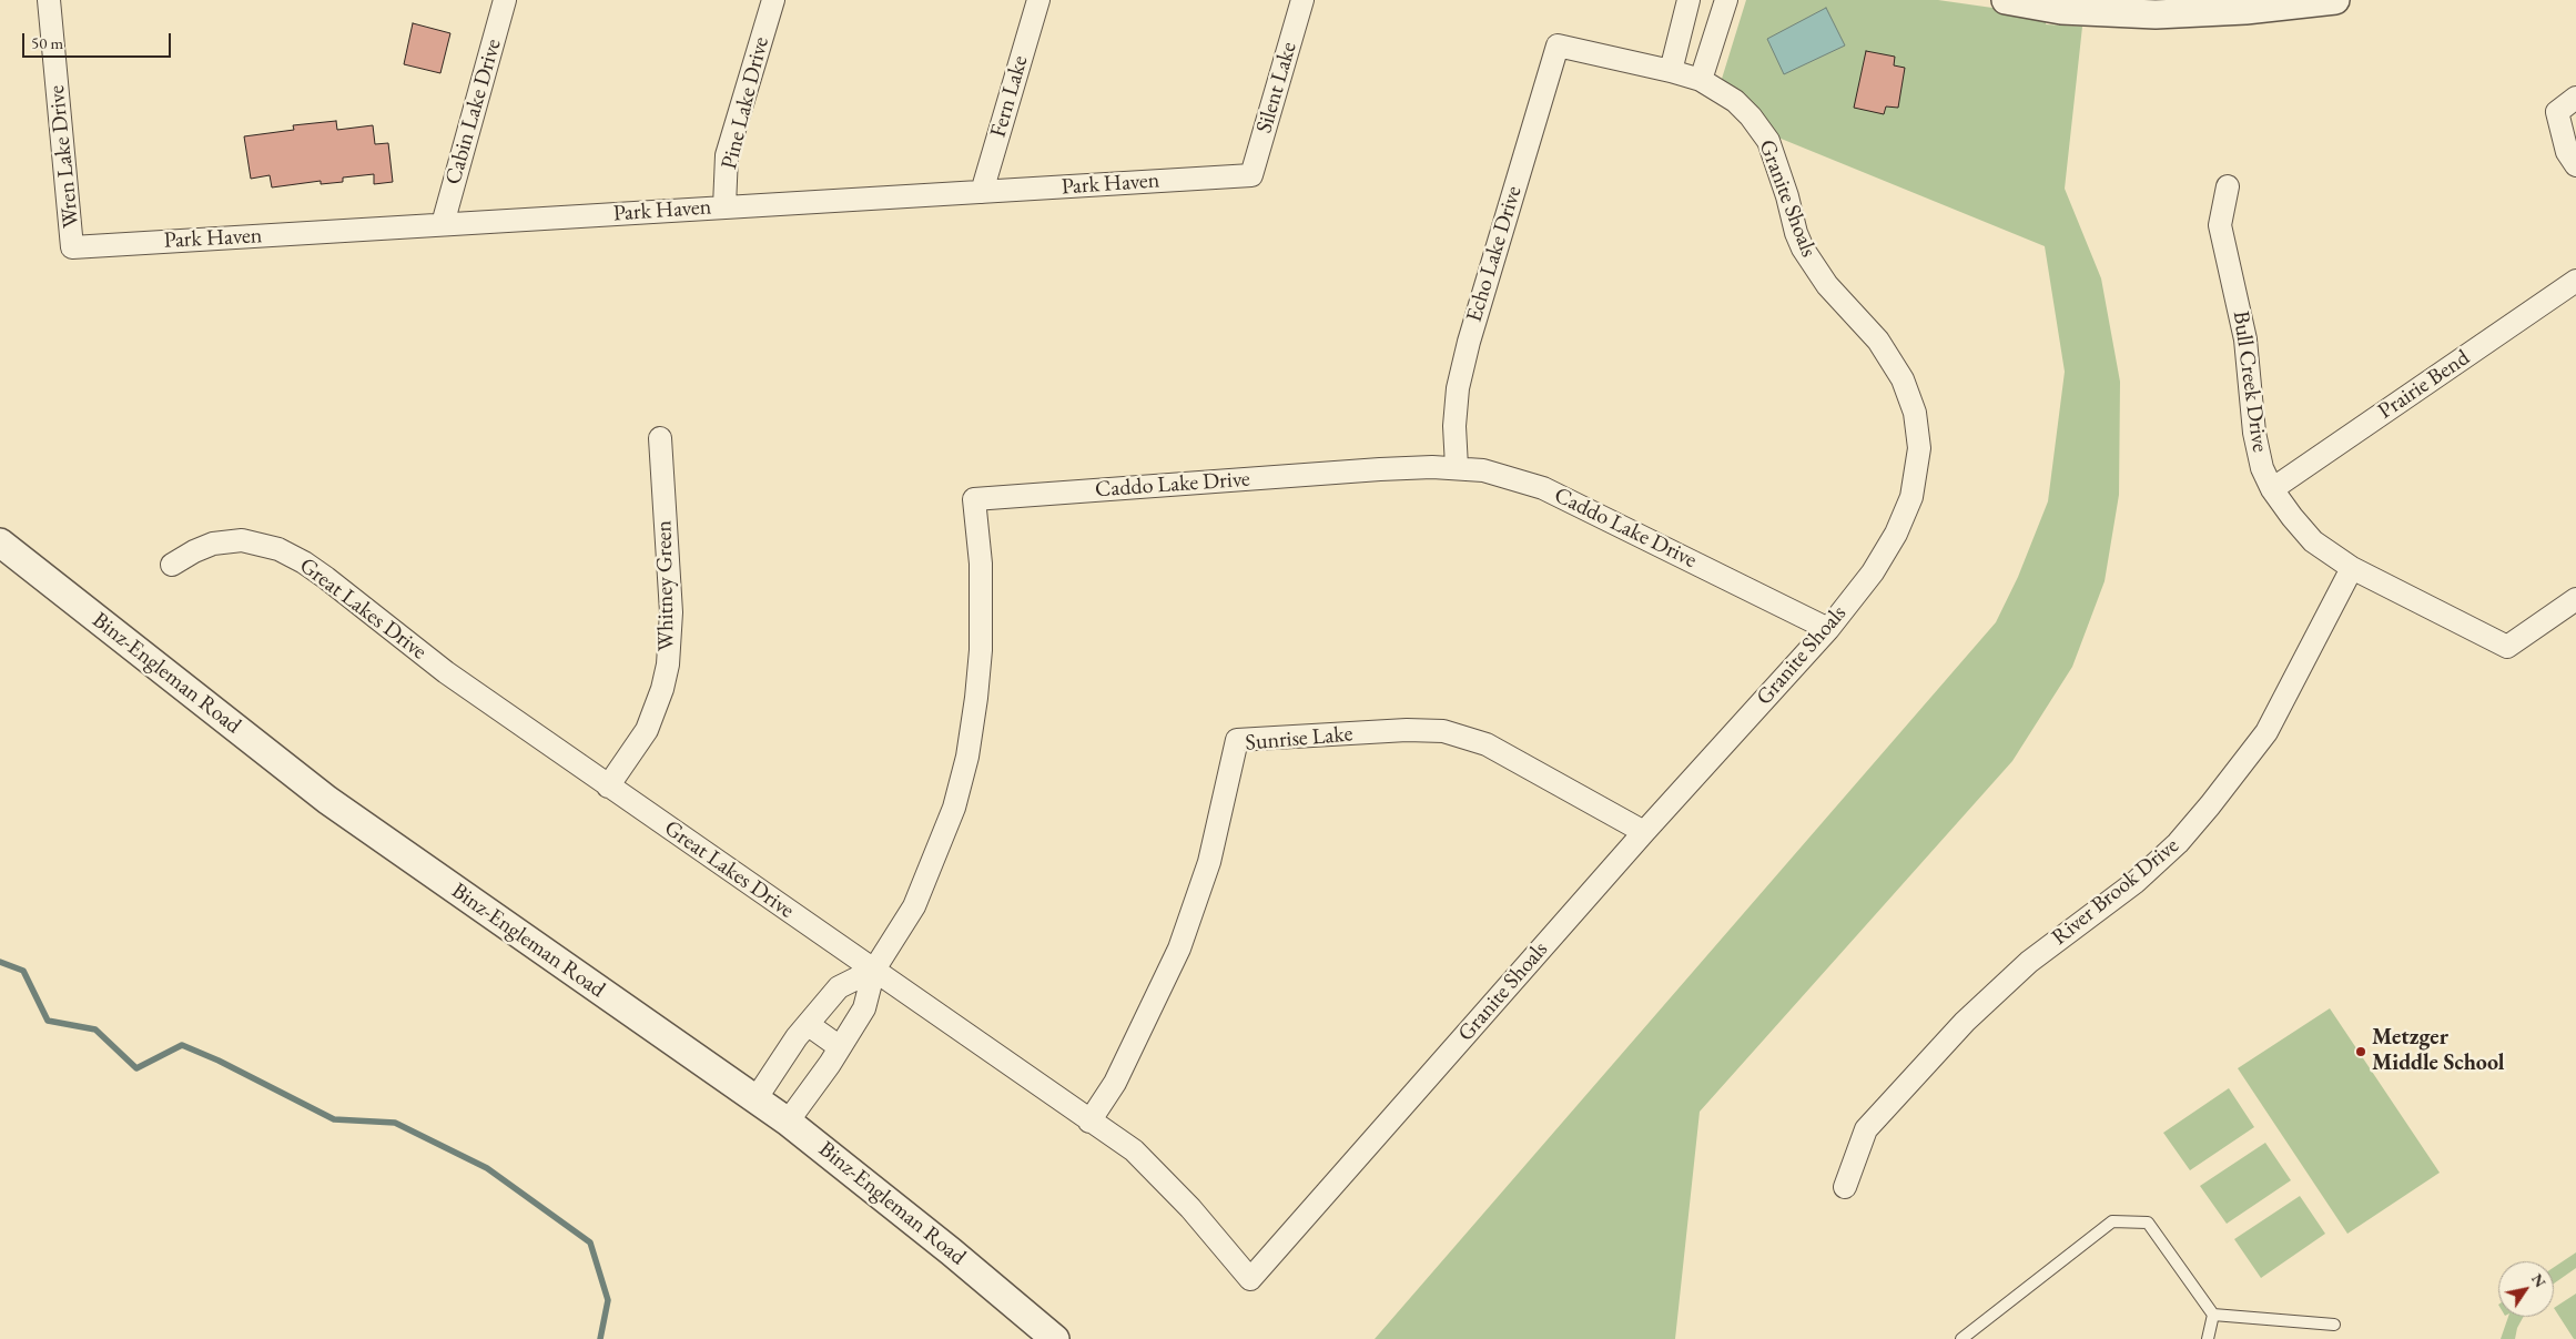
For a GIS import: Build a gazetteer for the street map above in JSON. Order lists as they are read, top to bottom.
{
  "streets": {
    "street": [
      "Silent Lake",
      "Fern Lake",
      "Pine Lake Drive",
      "Cabin Lake Drive",
      "Wren Lake Drive",
      "Park Haven",
      "Granite Shoals",
      "Echo Lake Drive",
      "Bull Creek Drive",
      "Prairie Bend",
      "Caddo Lake Drive",
      "Whitney Green",
      "Great Lakes Drive",
      "Binz-Engleman Road",
      "Sunrise Lake",
      "River Brook Drive"
    ]
  },
  "crossings": [
    ["Silent Lake", "Park Haven"],
    ["Fern Lake", "Park Haven"],
    ["Pine Lake Drive", "Park Haven"],
    ["Cabin Lake Drive", "Park Haven"],
    ["Wren Lake Drive", "Park Haven"],
    ["Granite Shoals", "Echo Lake Drive"],
    ["Granite Shoals", "Caddo Lake Drive"],
    ["Granite Shoals", "Great Lakes Drive"],
    ["Granite Shoals", "Sunrise Lake"],
    ["Echo Lake Drive", "Caddo Lake Drive"],
    ["Bull Creek Drive", "Prairie Bend"],
    ["Bull Creek Drive", "River Brook Drive"],
    ["Caddo Lake Drive", "Great Lakes Drive"],
    ["Caddo Lake Drive", "Binz-Engleman Road"],
    ["Whitney Green", "Great Lakes Drive"],
    ["Great Lakes Drive", "Sunrise Lake"]
  ],
  "places": ["Metzger Middle School"],
  "scale_bar": "50 m",
  "north": "top right"
}
